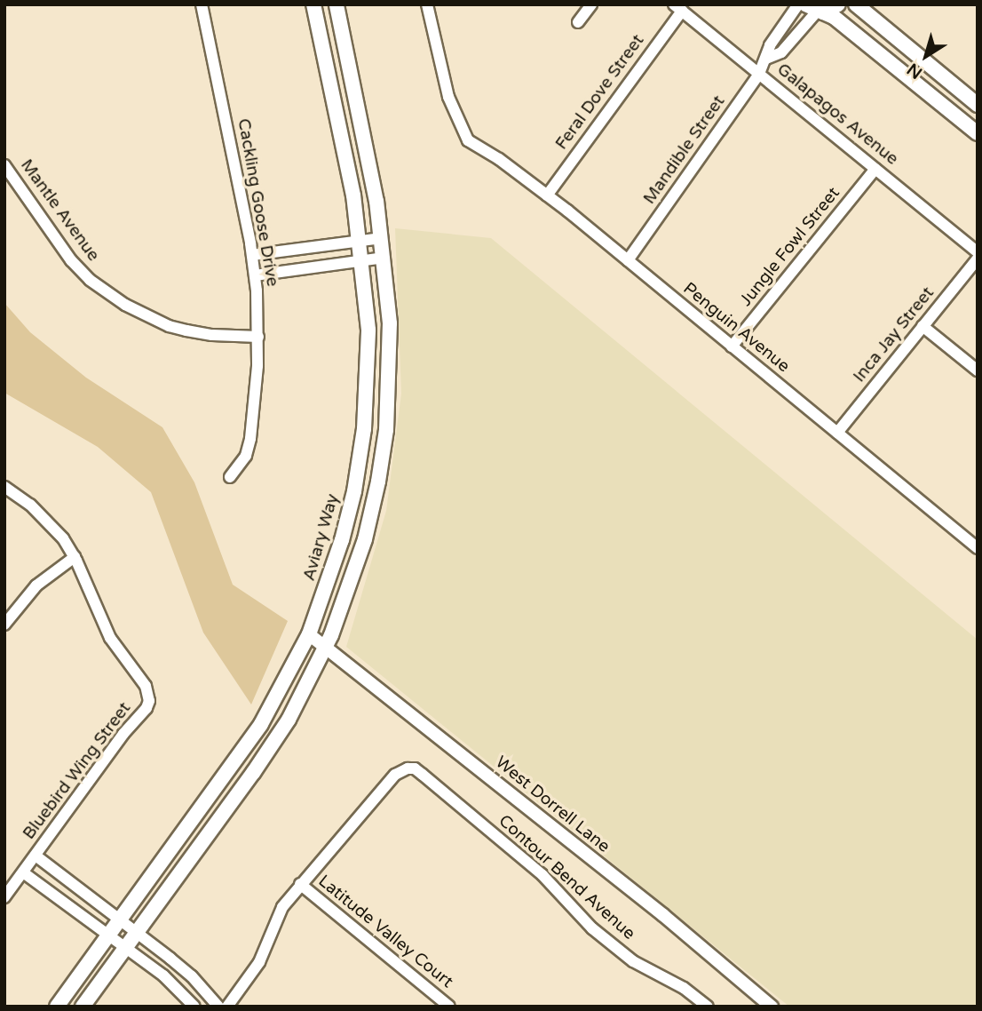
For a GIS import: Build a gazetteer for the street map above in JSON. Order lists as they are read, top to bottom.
{
  "streets": {
    "main road": ["Aviary Way"],
    "street": [
      "Feral Dove Street",
      "Galapagos Avenue",
      "Mandible Street",
      "Cackling Goose Drive",
      "Mantle Avenue",
      "Jungle Fowl Street",
      "Penguin Avenue",
      "Inca Jay Street",
      "Bluebird Wing Street",
      "West Dorrell Lane",
      "Contour Bend Avenue",
      "Latitude Valley Court"
    ]
  },
  "crossings": [
    ["Feral Dove Street", "Galapagos Avenue"],
    ["Feral Dove Street", "Penguin Avenue"],
    ["Galapagos Avenue", "Mandible Street"],
    ["Galapagos Avenue", "Jungle Fowl Street"],
    ["Mandible Street", "Penguin Avenue"],
    ["Cackling Goose Drive", "Mantle Avenue"],
    ["Jungle Fowl Street", "Penguin Avenue"],
    ["Penguin Avenue", "Inca Jay Street"],
    ["Aviary Way", "West Dorrell Lane"],
    ["Contour Bend Avenue", "Latitude Valley Court"]
  ],
  "north": "bottom left"
}
